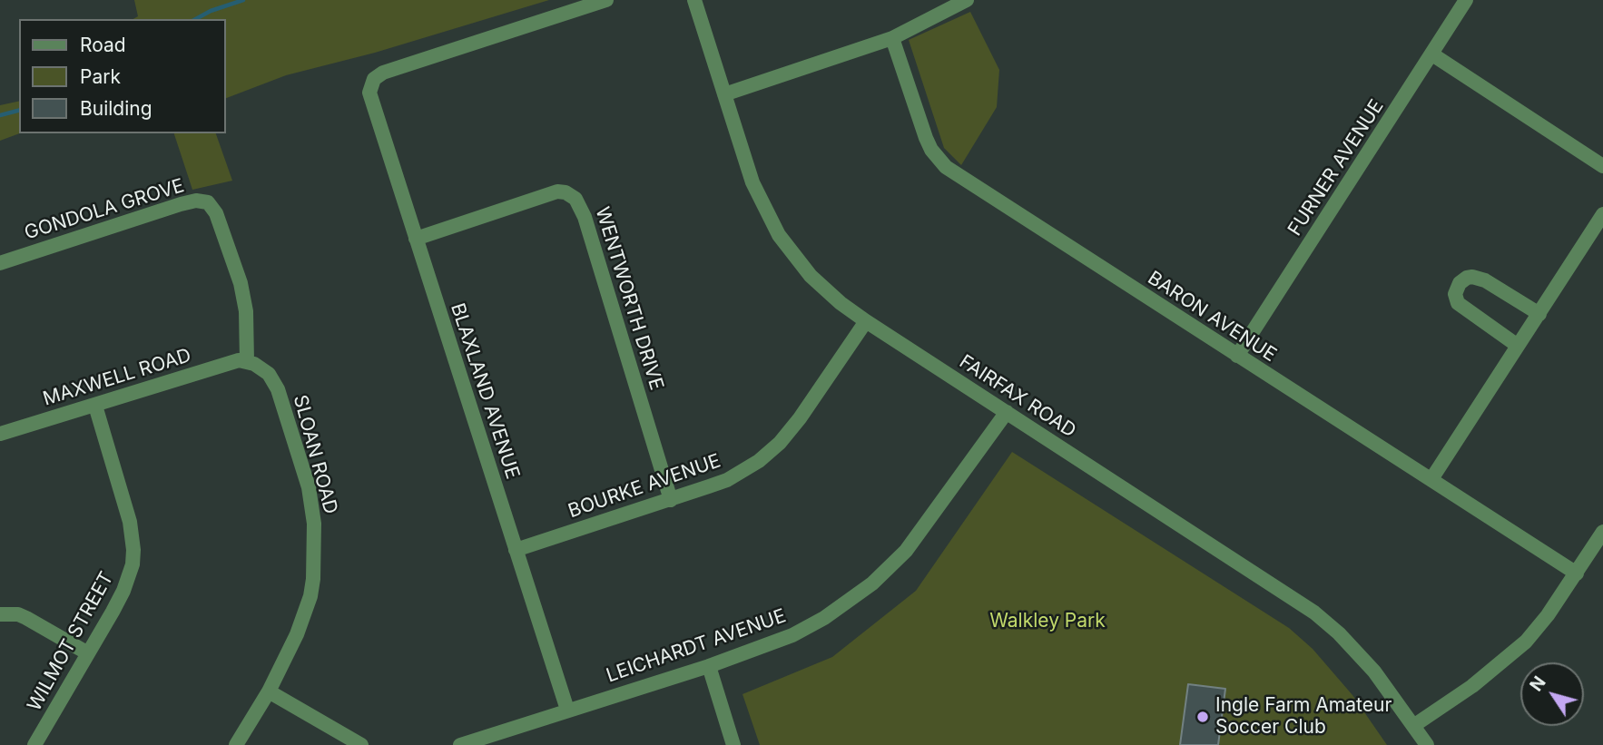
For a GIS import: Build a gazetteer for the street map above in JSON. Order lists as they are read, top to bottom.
{
  "streets": {
    "street": [
      "FURNER AVENUE",
      "GONDOLA GROVE",
      "WENTWORTH DRIVE",
      "BARON AVENUE",
      "MAXWELL ROAD",
      "BLAXLAND AVENUE",
      "FAIRFAX ROAD",
      "SLOAN ROAD",
      "BOURKE AVENUE",
      "WILMOT STREET",
      "LEICHARDT AVENUE"
    ]
  },
  "crossings": [
    ["FURNER AVENUE", "BARON AVENUE"],
    ["GONDOLA GROVE", "MAXWELL ROAD"],
    ["GONDOLA GROVE", "SLOAN ROAD"],
    ["WENTWORTH DRIVE", "BLAXLAND AVENUE"],
    ["WENTWORTH DRIVE", "BOURKE AVENUE"],
    ["MAXWELL ROAD", "SLOAN ROAD"],
    ["MAXWELL ROAD", "WILMOT STREET"],
    ["BLAXLAND AVENUE", "BOURKE AVENUE"],
    ["BLAXLAND AVENUE", "LEICHARDT AVENUE"],
    ["FAIRFAX ROAD", "BOURKE AVENUE"],
    ["FAIRFAX ROAD", "LEICHARDT AVENUE"]
  ],
  "parks": ["Walkley Park"],
  "places": ["Ingle Farm Amateur Soccer Club"],
  "legend": ["Road", "Park", "Building"],
  "north": "top left"
}
